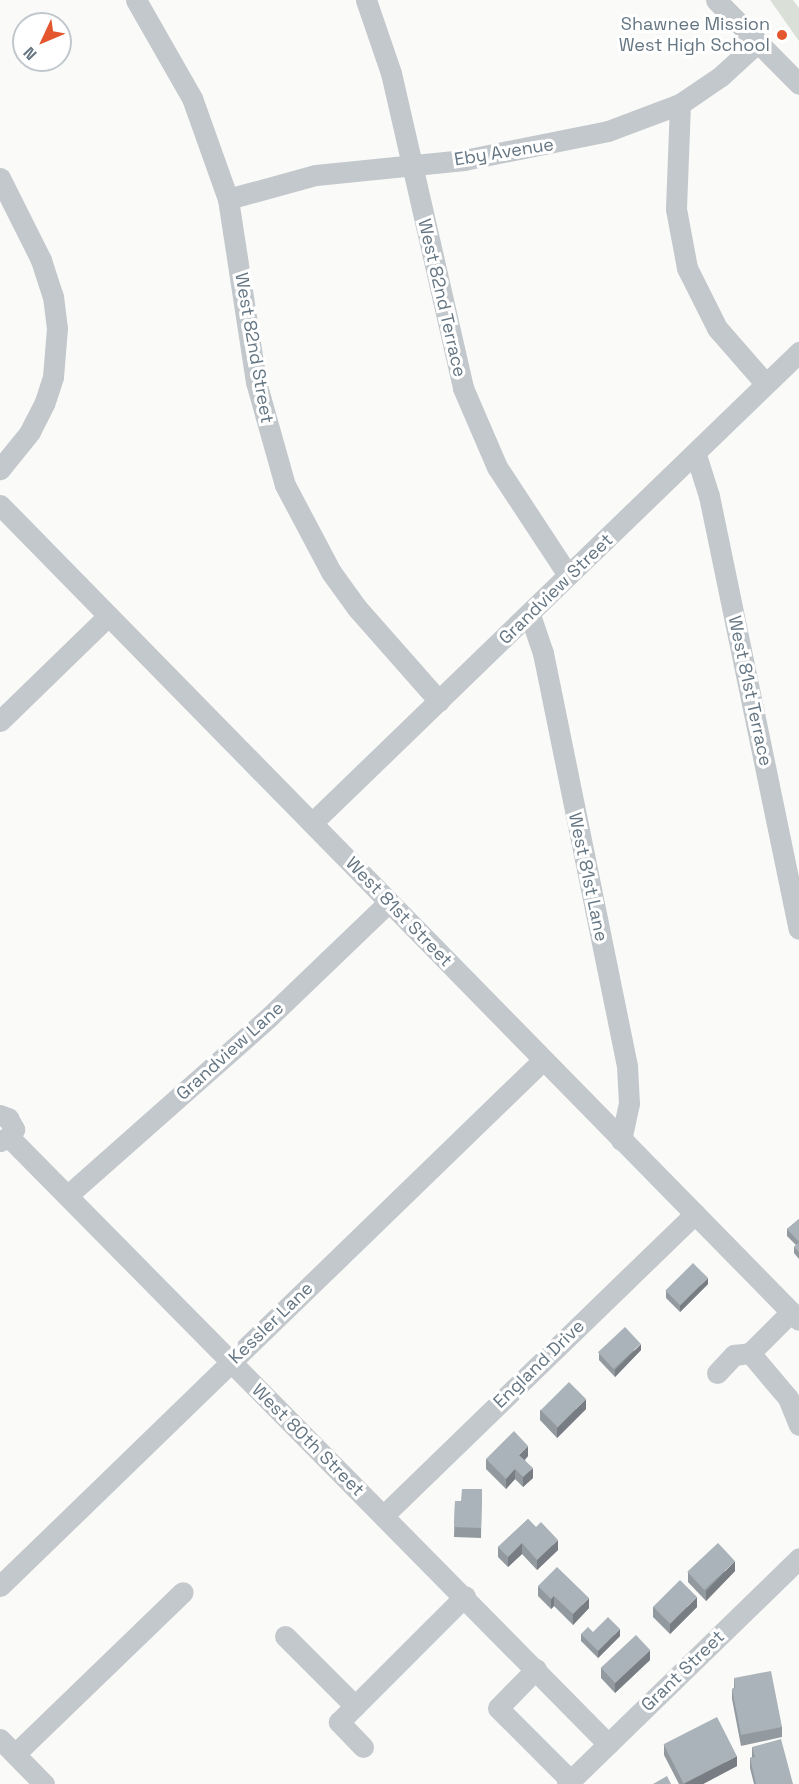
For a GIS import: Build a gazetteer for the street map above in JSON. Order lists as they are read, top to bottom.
{
  "streets": {
    "street": [
      "Eby Avenue",
      "West 82nd Terrace",
      "West 82nd Street",
      "Grandview Street",
      "West 81st Terrace",
      "West 81st Lane",
      "West 81st Street",
      "Grandview Lane",
      "Kessler Lane",
      "England Drive",
      "West 80th Street",
      "Grant Street"
    ]
  },
  "crossings": [
    ["Eby Avenue", "West 82nd Terrace"],
    ["Eby Avenue", "West 82nd Street"],
    ["West 82nd Terrace", "Grandview Street"],
    ["West 82nd Street", "Grandview Street"],
    ["Grandview Street", "West 81st Terrace"],
    ["Grandview Street", "West 81st Lane"],
    ["Grandview Street", "West 81st Street"],
    ["West 81st Lane", "West 81st Street"],
    ["West 81st Street", "Grandview Lane"],
    ["West 81st Street", "Kessler Lane"],
    ["West 81st Street", "England Drive"],
    ["Grandview Lane", "West 80th Street"],
    ["Kessler Lane", "West 80th Street"],
    ["England Drive", "West 80th Street"],
    ["West 80th Street", "Grant Street"]
  ],
  "places": ["Shawnee Mission West High School"],
  "north": "bottom left"
}
